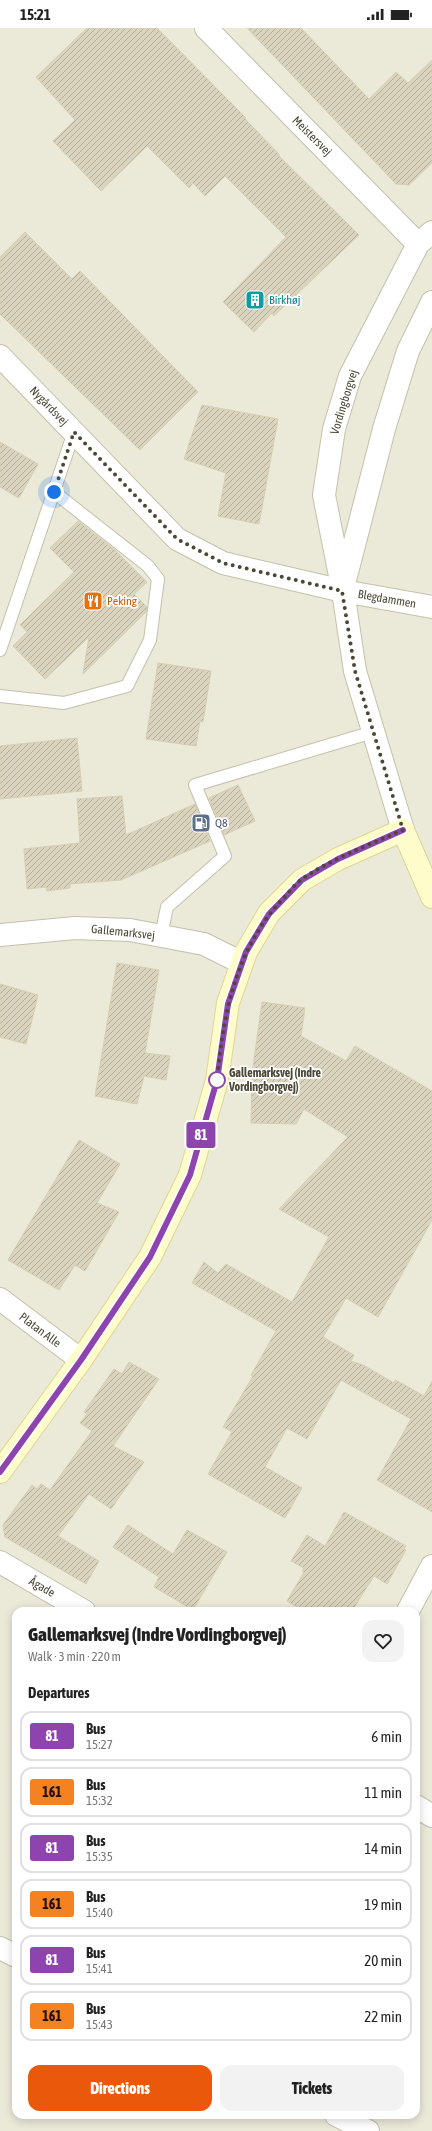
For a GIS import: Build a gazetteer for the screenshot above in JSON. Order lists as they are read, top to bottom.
{
  "streets": {
    "street": [
      "Meistersvej",
      "Vordingborgvej",
      "Nygårdsvej",
      "Blegdammen",
      "Gallemarksvej",
      "Platan Alle",
      "Ågade"
    ]
  },
  "crossings": [
    ["Meistersvej", "Vordingborgvej"],
    ["Vordingborgvej", "Nygårdsvej"],
    ["Vordingborgvej", "Blegdammen"],
    ["Nygårdsvej", "Blegdammen"]
  ],
  "places": {
    "building": ["Birkhøj"],
    "restaurant": ["Peking"],
    "fuel station": ["Q8"],
    "other": ["Gallemarksvej (Indre Vordingborgvej)"]
  },
  "lines": ["bus line 81"],
  "page": {
    "status": "15:21",
    "on_map": "81",
    "heading": [
      ["Gallemarksvej (Indre Vordingborgvej)", "Walk · 3 min · 220 m"],
      "Departures"
    ],
    "list": [
      {
        "mark": "81",
        "name": "Bus",
        "note": "15:27",
        "value": "6 min"
      },
      {
        "mark": "161",
        "name": "Bus",
        "note": "15:32",
        "value": "11 min"
      },
      {
        "mark": "81",
        "name": "Bus",
        "note": "15:35",
        "value": "14 min"
      },
      {
        "mark": "161",
        "name": "Bus",
        "note": "15:40",
        "value": "19 min"
      },
      {
        "mark": "81",
        "name": "Bus",
        "note": "15:41",
        "value": "20 min"
      },
      {
        "mark": "161",
        "name": "Bus",
        "note": "15:43",
        "value": "22 min"
      }
    ],
    "buttons": ["Directions", "Tickets"]
  }
}
